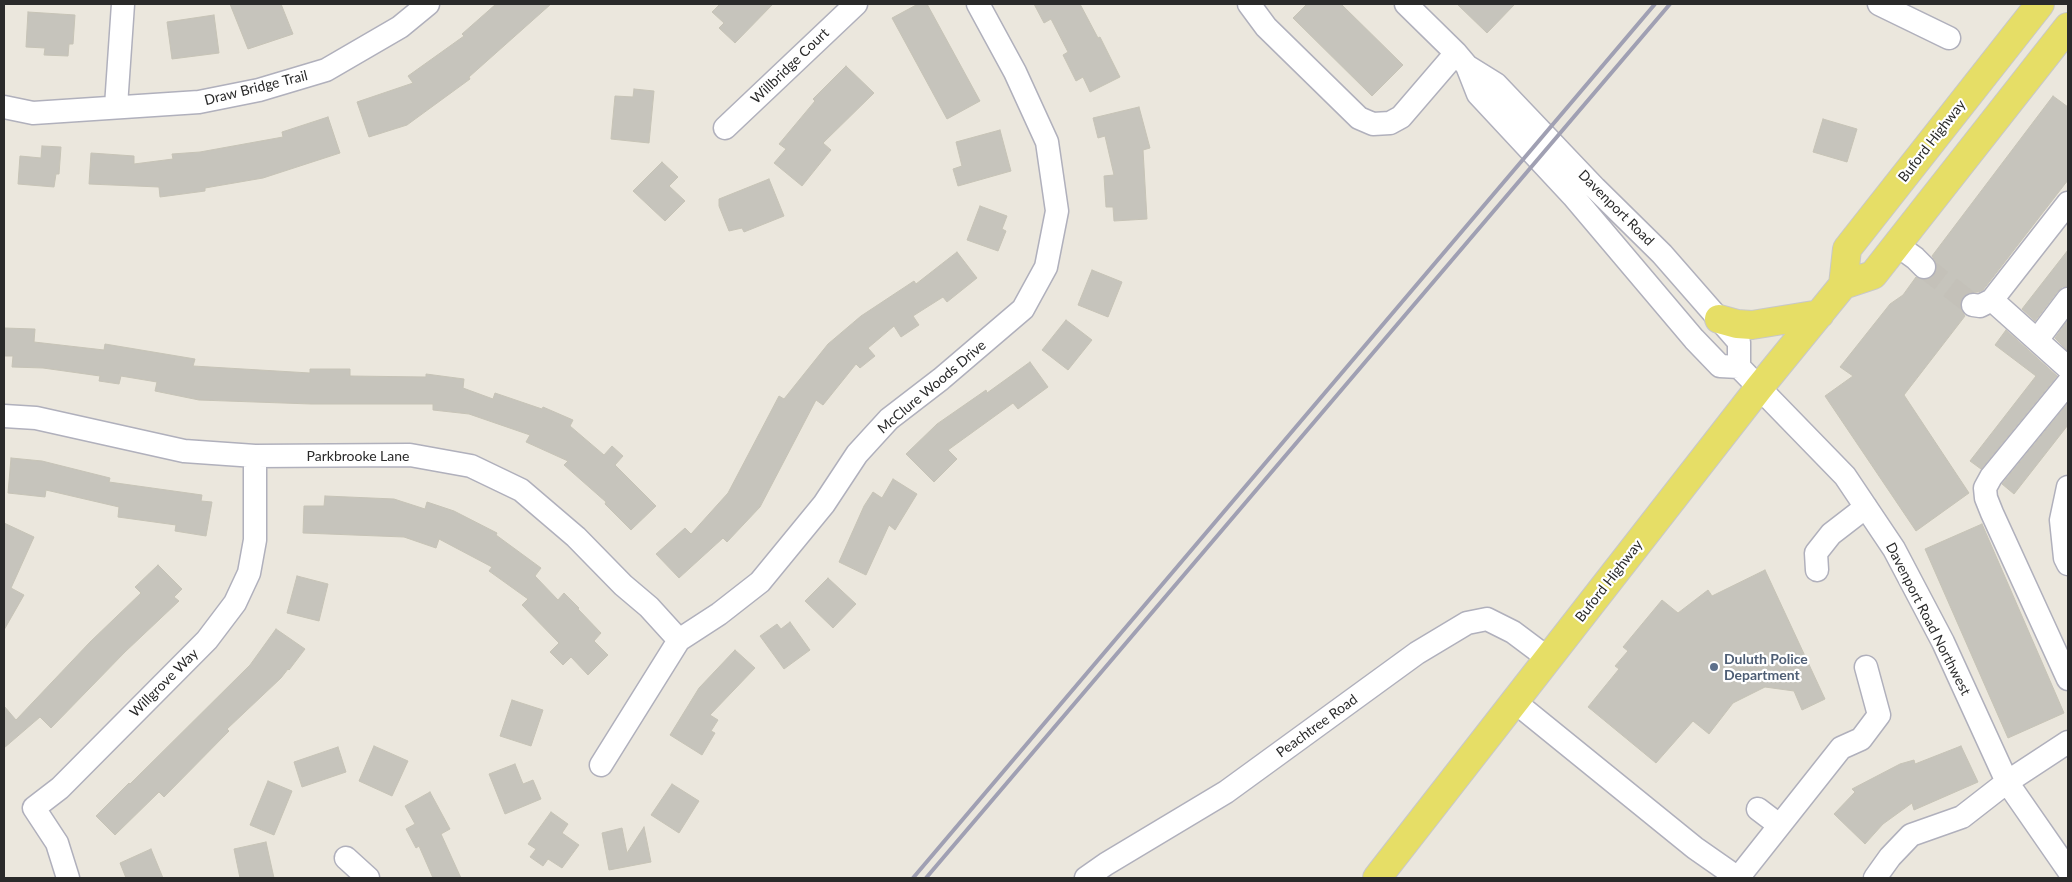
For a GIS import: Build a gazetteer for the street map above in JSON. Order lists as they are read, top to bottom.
{
  "streets": {
    "main road": ["Buford Highway"],
    "street": [
      "Willbridge Court",
      "Draw Bridge Trail",
      "Davenport Road",
      "McClure Woods Drive",
      "Parkbrooke Lane",
      "Davenport Road Northwest",
      "Willgrove Way",
      "Peachtree Road"
    ]
  },
  "crossings": [
    ["Buford Highway", "Davenport Road Northwest"],
    ["Buford Highway", "Peachtree Road"],
    ["McClure Woods Drive", "Parkbrooke Lane"],
    ["Parkbrooke Lane", "Willgrove Way"]
  ],
  "places": ["Duluth Police Department"]
}
